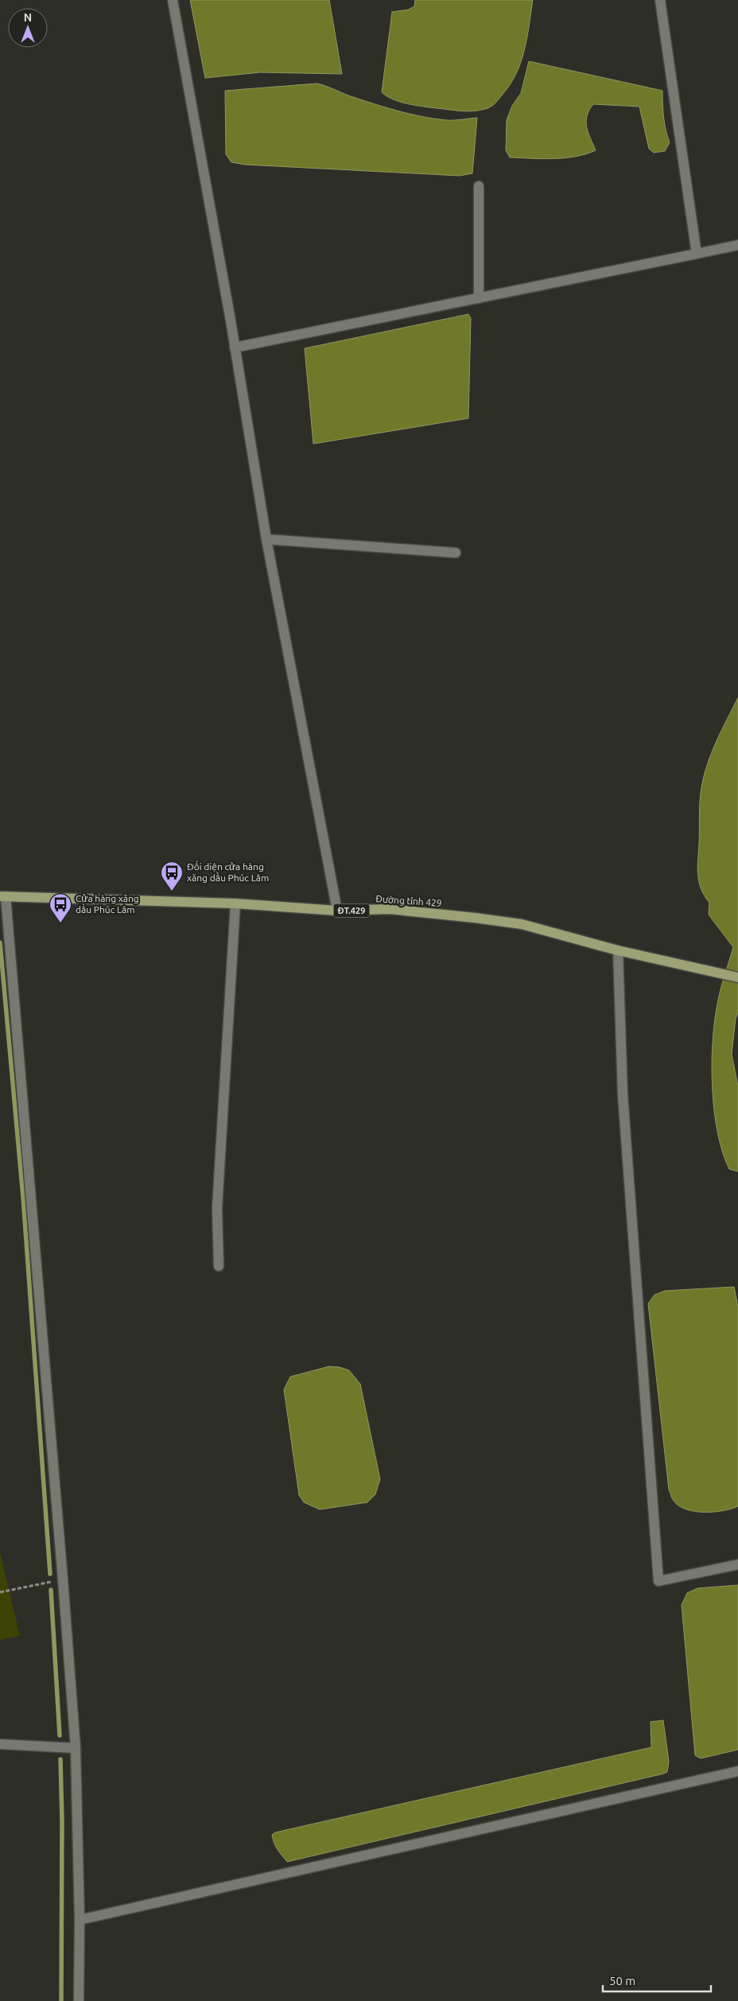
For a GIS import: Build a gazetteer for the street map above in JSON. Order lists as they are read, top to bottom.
{
  "streets": {
    "main road": ["Đường tỉnh 429", "ĐT.429"]
  },
  "places": {
    "bus stop": ["Đối diện cửa hàng xăng dầu Phúc Lâm", "Cửa hàng xăng dầu Phúc Lâm"]
  },
  "scale_bar": "50 m",
  "north": "top"
}
